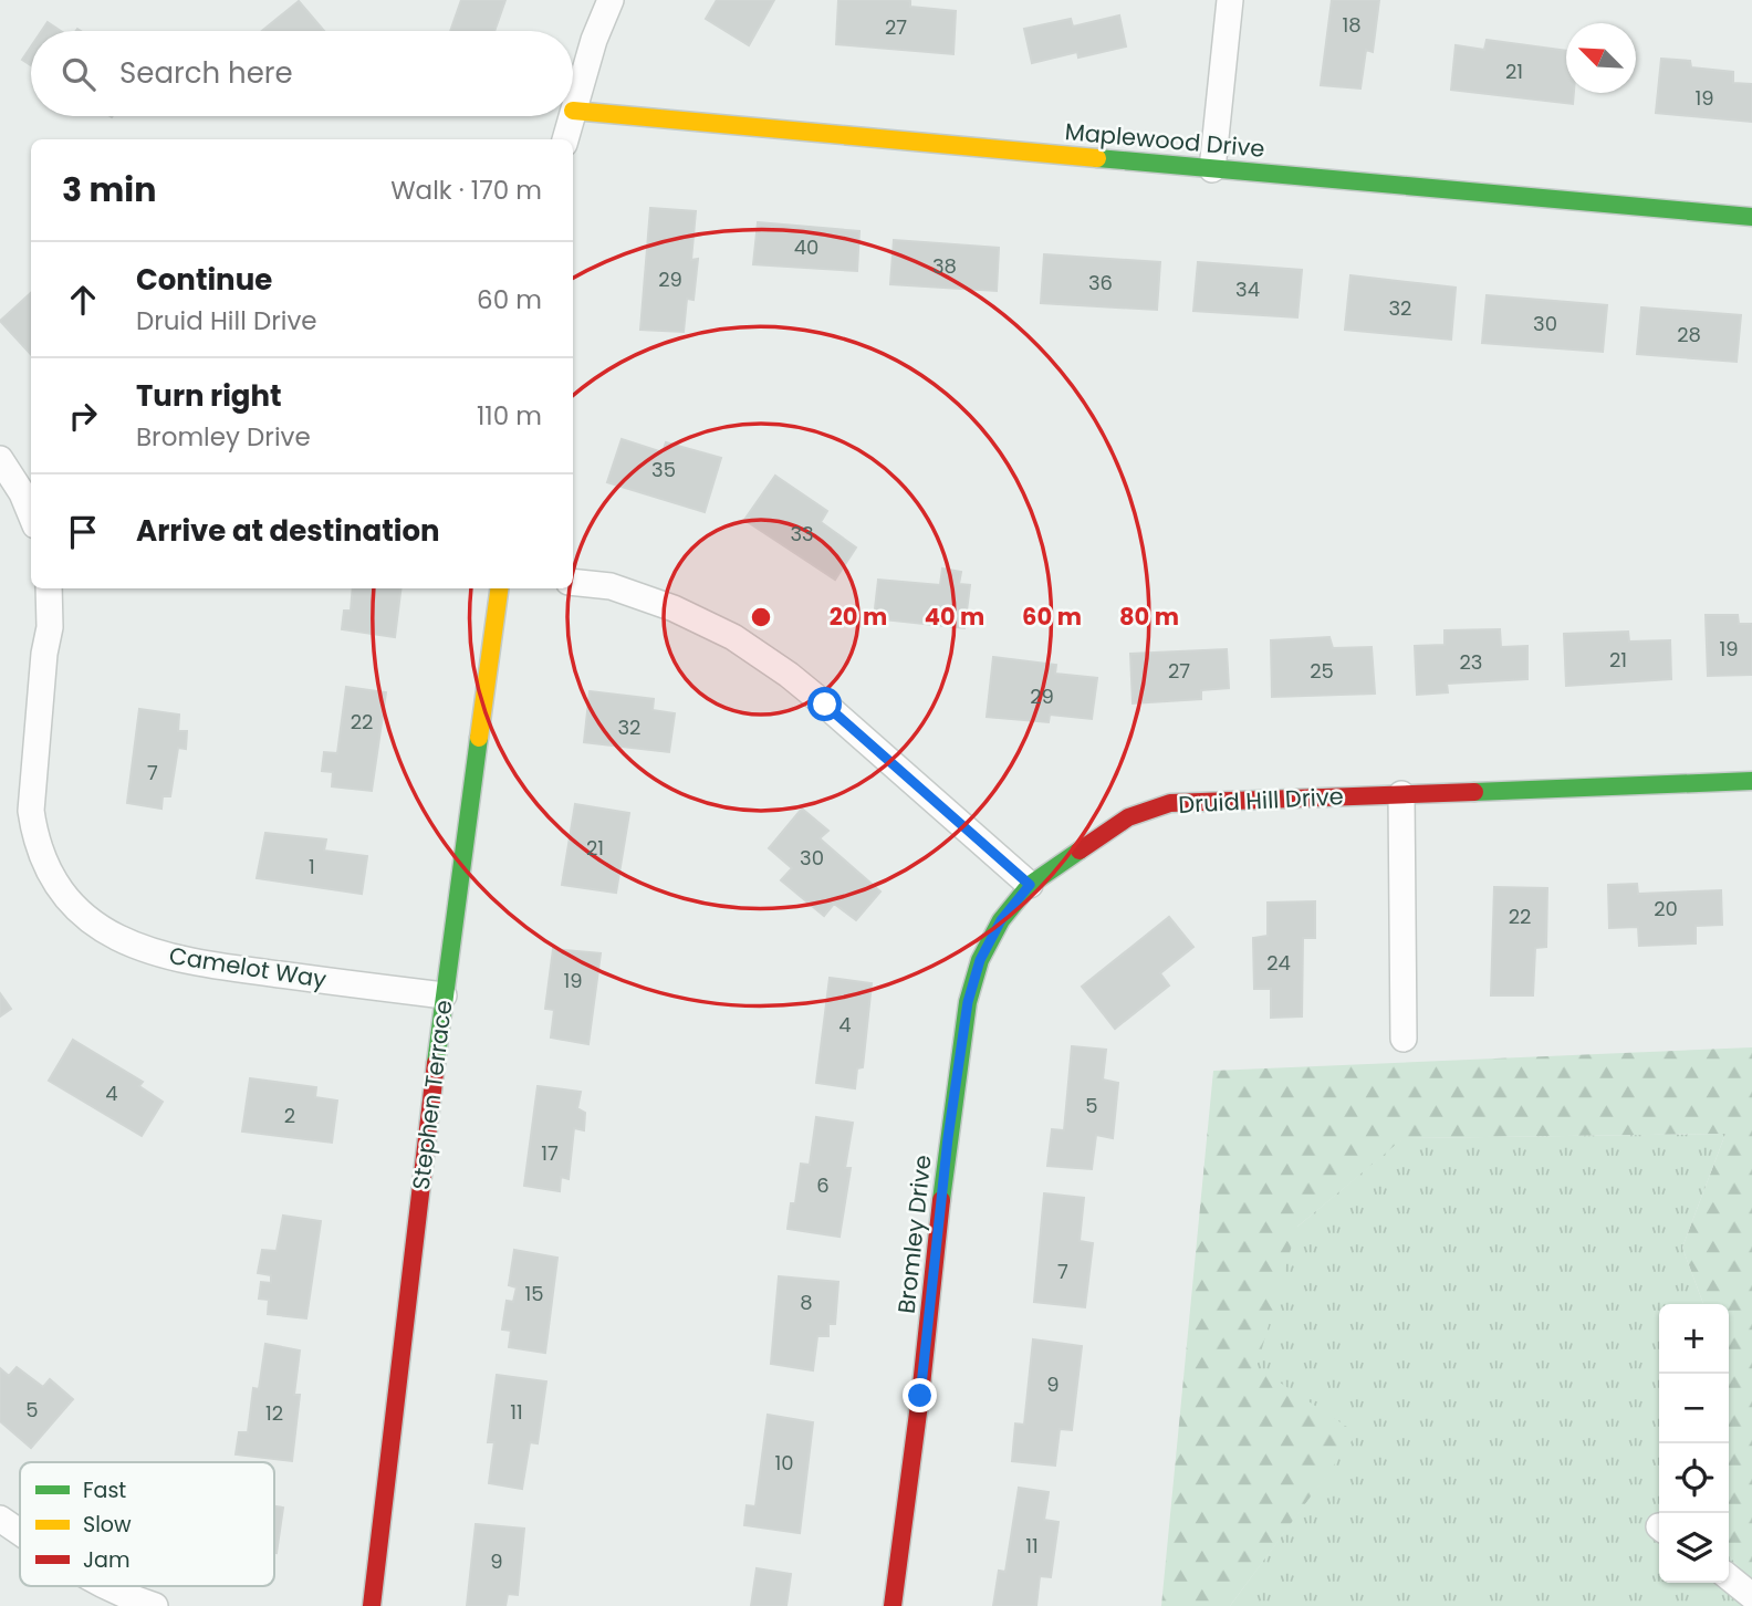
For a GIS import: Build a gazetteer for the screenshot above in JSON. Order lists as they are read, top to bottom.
{
  "streets": {
    "street": [
      "Maplewood Drive",
      "Druid Hill Drive",
      "Camelot Way",
      "Stephen Terrace",
      "Bromley Drive"
    ]
  },
  "crossings": [
    ["Druid Hill Drive", "Bromley Drive"],
    ["Camelot Way", "Stephen Terrace"]
  ],
  "house_numbers": [
    "18",
    "27",
    "21",
    "19",
    "40",
    "38",
    "29",
    "36",
    "34",
    "32",
    "30",
    "28",
    "35",
    "33",
    "19",
    "21",
    "23",
    "27",
    "25",
    "29",
    "22",
    "32",
    "7",
    "21",
    "30",
    "1",
    "20",
    "22",
    "24",
    "19",
    "4",
    "4",
    "5",
    "2",
    "17",
    "6",
    "7",
    "15",
    "8",
    "9",
    "5",
    "11",
    "12",
    "10",
    "11",
    "9"
  ],
  "legend": ["Fast", "Slow", "Jam"],
  "north": "top left",
  "page": {
    "search": "Search here",
    "heading": ["3 min", "Walk · 170 m"],
    "list": [
      ["Continue", "Druid Hill Drive", "60 m"],
      ["Turn right", "Bromley Drive", "110 m"],
      "Arrive at destination"
    ],
    "map_buttons": ["+", "−"]
  },
  "rings": [
    "20 m",
    "40 m",
    "60 m",
    "80 m"
  ]
}
